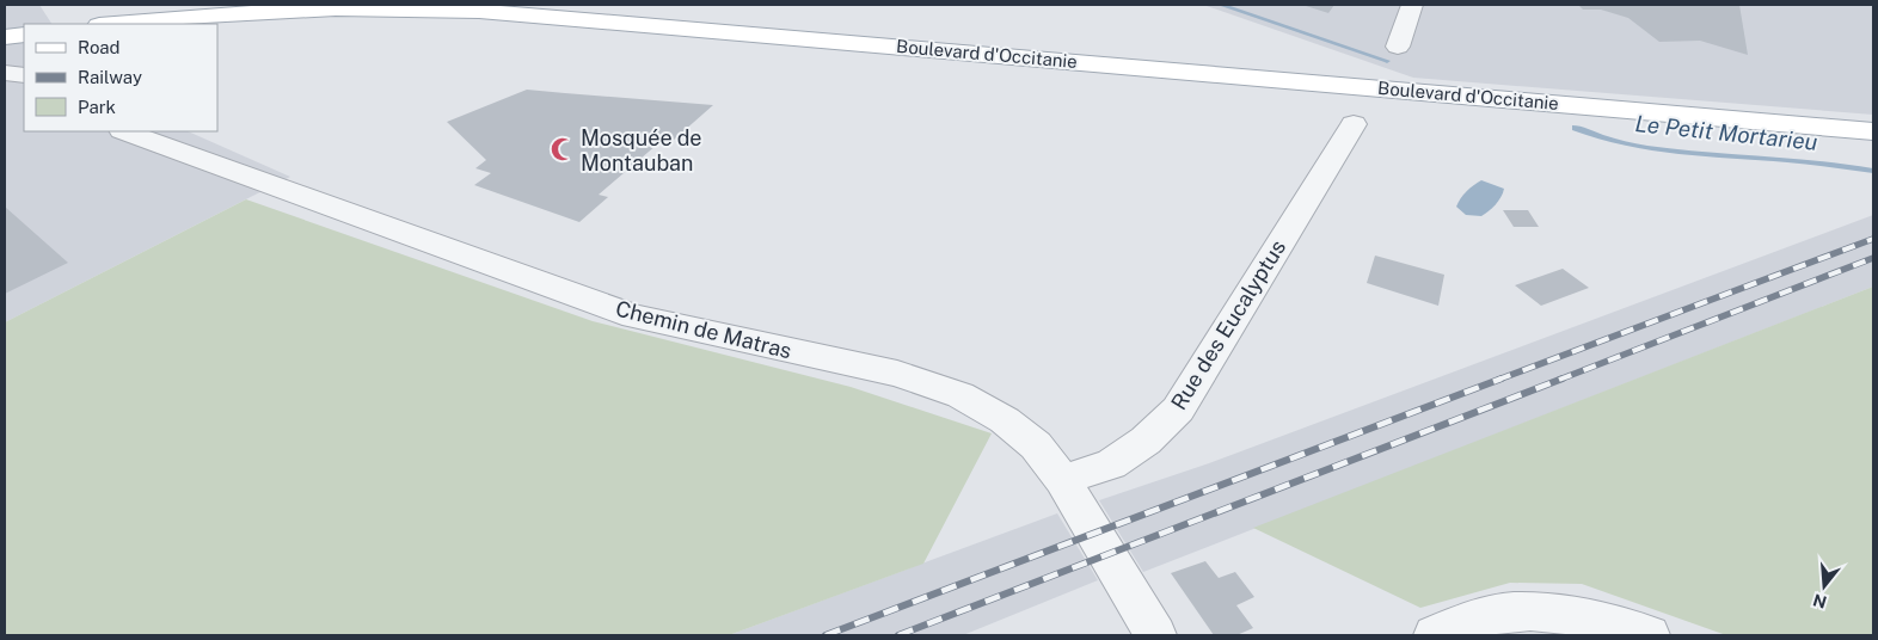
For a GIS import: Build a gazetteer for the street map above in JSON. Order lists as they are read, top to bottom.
{
  "streets": {
    "main road": ["Boulevard d'Occitanie"],
    "street": ["Rue des Eucalyptus", "Chemin de Matras"]
  },
  "crossings": [
    ["Rue des Eucalyptus", "Chemin de Matras"]
  ],
  "water": ["Le Petit Mortarieu"],
  "places": {
    "mosque": ["Mosquée de Montauban"]
  },
  "legend": ["Road", "Railway", "Park"],
  "north": "bottom"
}
